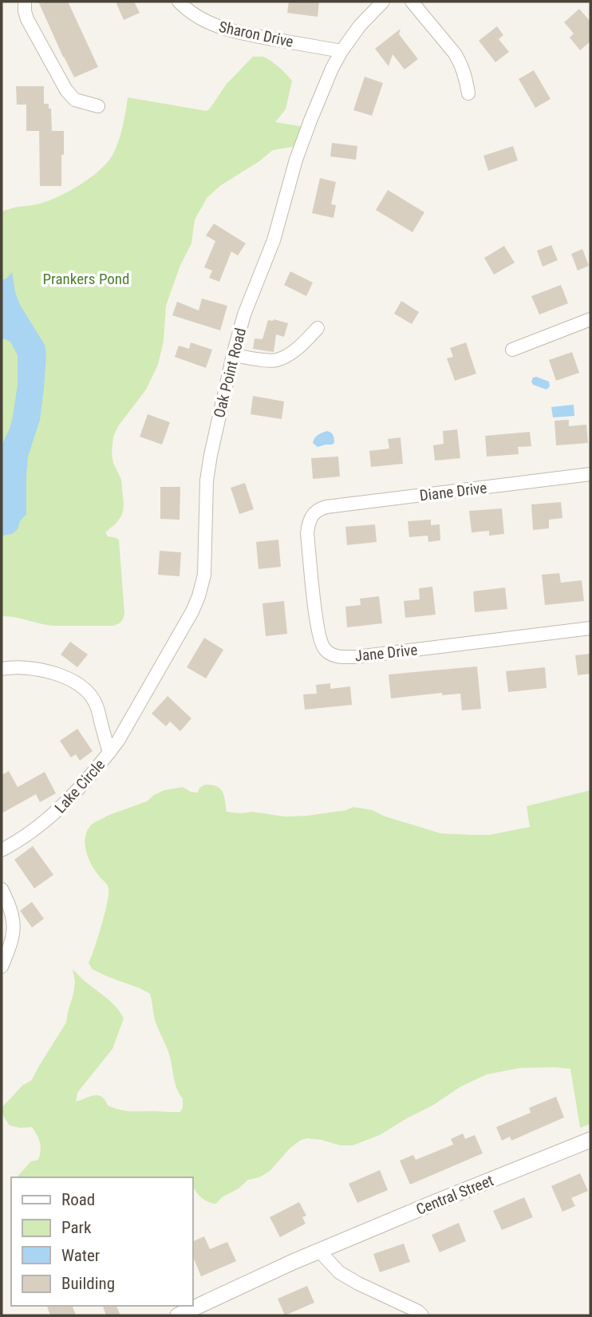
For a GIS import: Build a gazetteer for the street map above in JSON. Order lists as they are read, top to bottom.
{
  "streets": {
    "street": [
      "Sharon Drive",
      "Oak Point Road",
      "Diane Drive",
      "Jane Drive",
      "Lake Circle",
      "Central Street"
    ]
  },
  "crossings": [
    ["Sharon Drive", "Oak Point Road"],
    ["Oak Point Road", "Lake Circle"],
    ["Diane Drive", "Jane Drive"]
  ],
  "parks": ["Prankers Pond"],
  "legend": [
    "Road",
    "Park",
    "Water",
    "Building"
  ]
}
